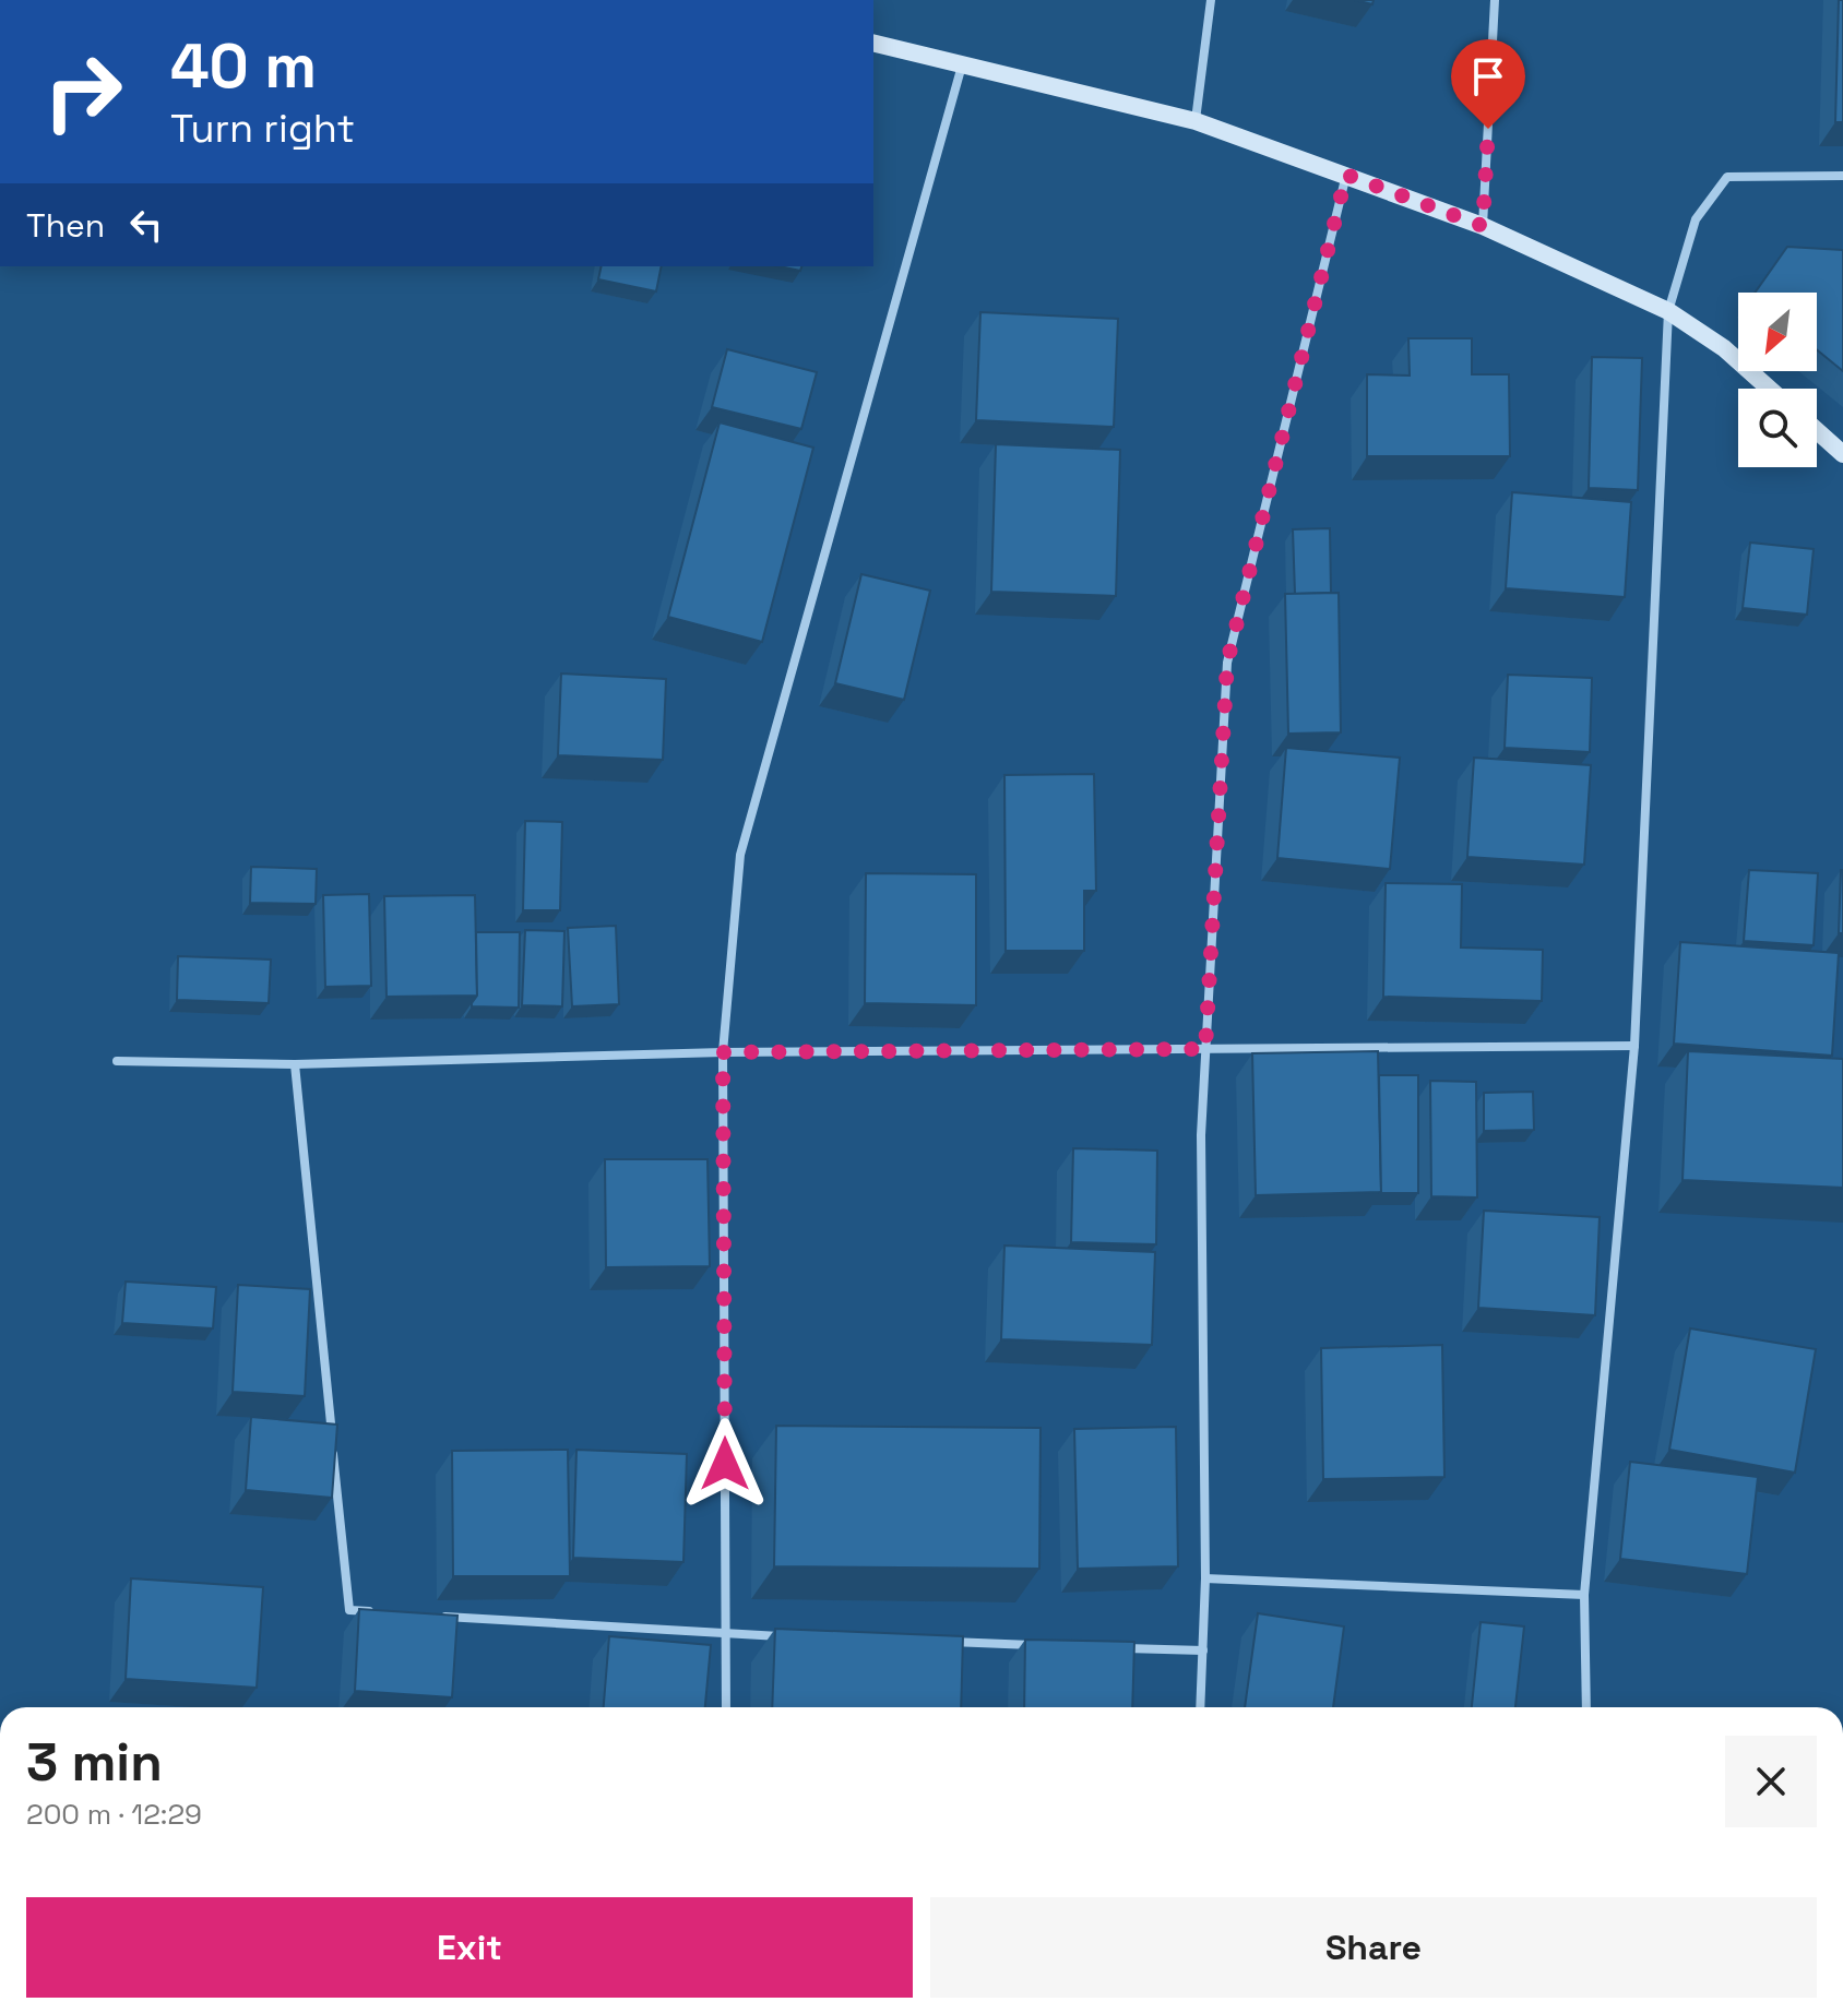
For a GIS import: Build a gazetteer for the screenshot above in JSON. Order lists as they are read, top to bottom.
{
  "north": "bottom left",
  "page": {
    "turn": ["40 m", "Turn right"],
    "then": "Then",
    "heading": ["3 min", "200 m · 12:29"],
    "buttons": ["Exit", "Share"]
  }
}
